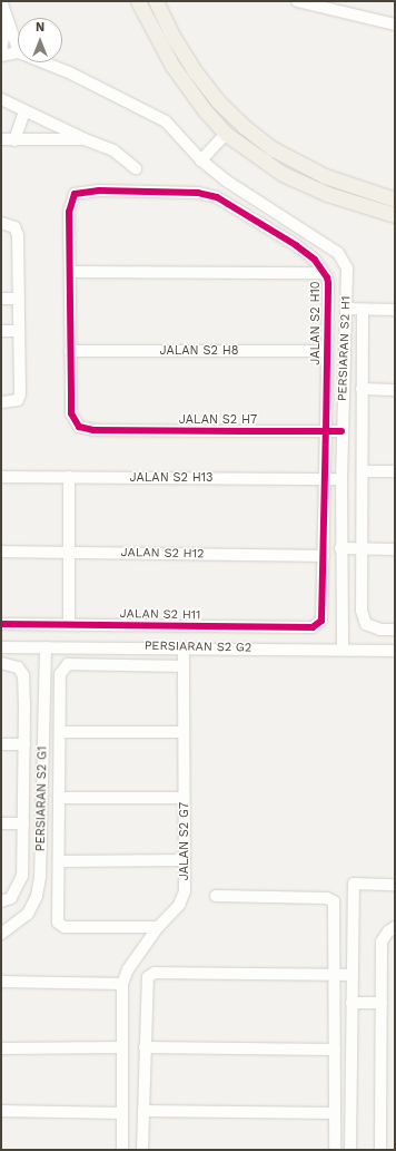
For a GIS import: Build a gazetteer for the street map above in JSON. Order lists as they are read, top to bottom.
{
  "streets": {
    "street": [
      "JALAN S2 H10",
      "PERSIARAN S2 H1",
      "JALAN S2 H8",
      "JALAN S2 H7",
      "JALAN S2 H13",
      "JALAN S2 H12",
      "JALAN S2 H11",
      "PERSIARAN S2 G2",
      "PERSIARAN S2 G1",
      "JALAN S2 G7"
    ]
  },
  "crossings": [
    ["JALAN S2 H10", "JALAN S2 H8"],
    ["JALAN S2 H10", "JALAN S2 H7"],
    ["JALAN S2 H10", "JALAN S2 H13"],
    ["JALAN S2 H10", "JALAN S2 H12"],
    ["JALAN S2 H10", "JALAN S2 H11"],
    ["PERSIARAN S2 H1", "JALAN S2 H7"],
    ["PERSIARAN S2 H1", "JALAN S2 H13"],
    ["PERSIARAN S2 H1", "PERSIARAN S2 G2"],
    ["JALAN S2 H8", "JALAN S2 H7"],
    ["PERSIARAN S2 G2", "PERSIARAN S2 G1"],
    ["PERSIARAN S2 G2", "JALAN S2 G7"]
  ],
  "north": "top"
}
